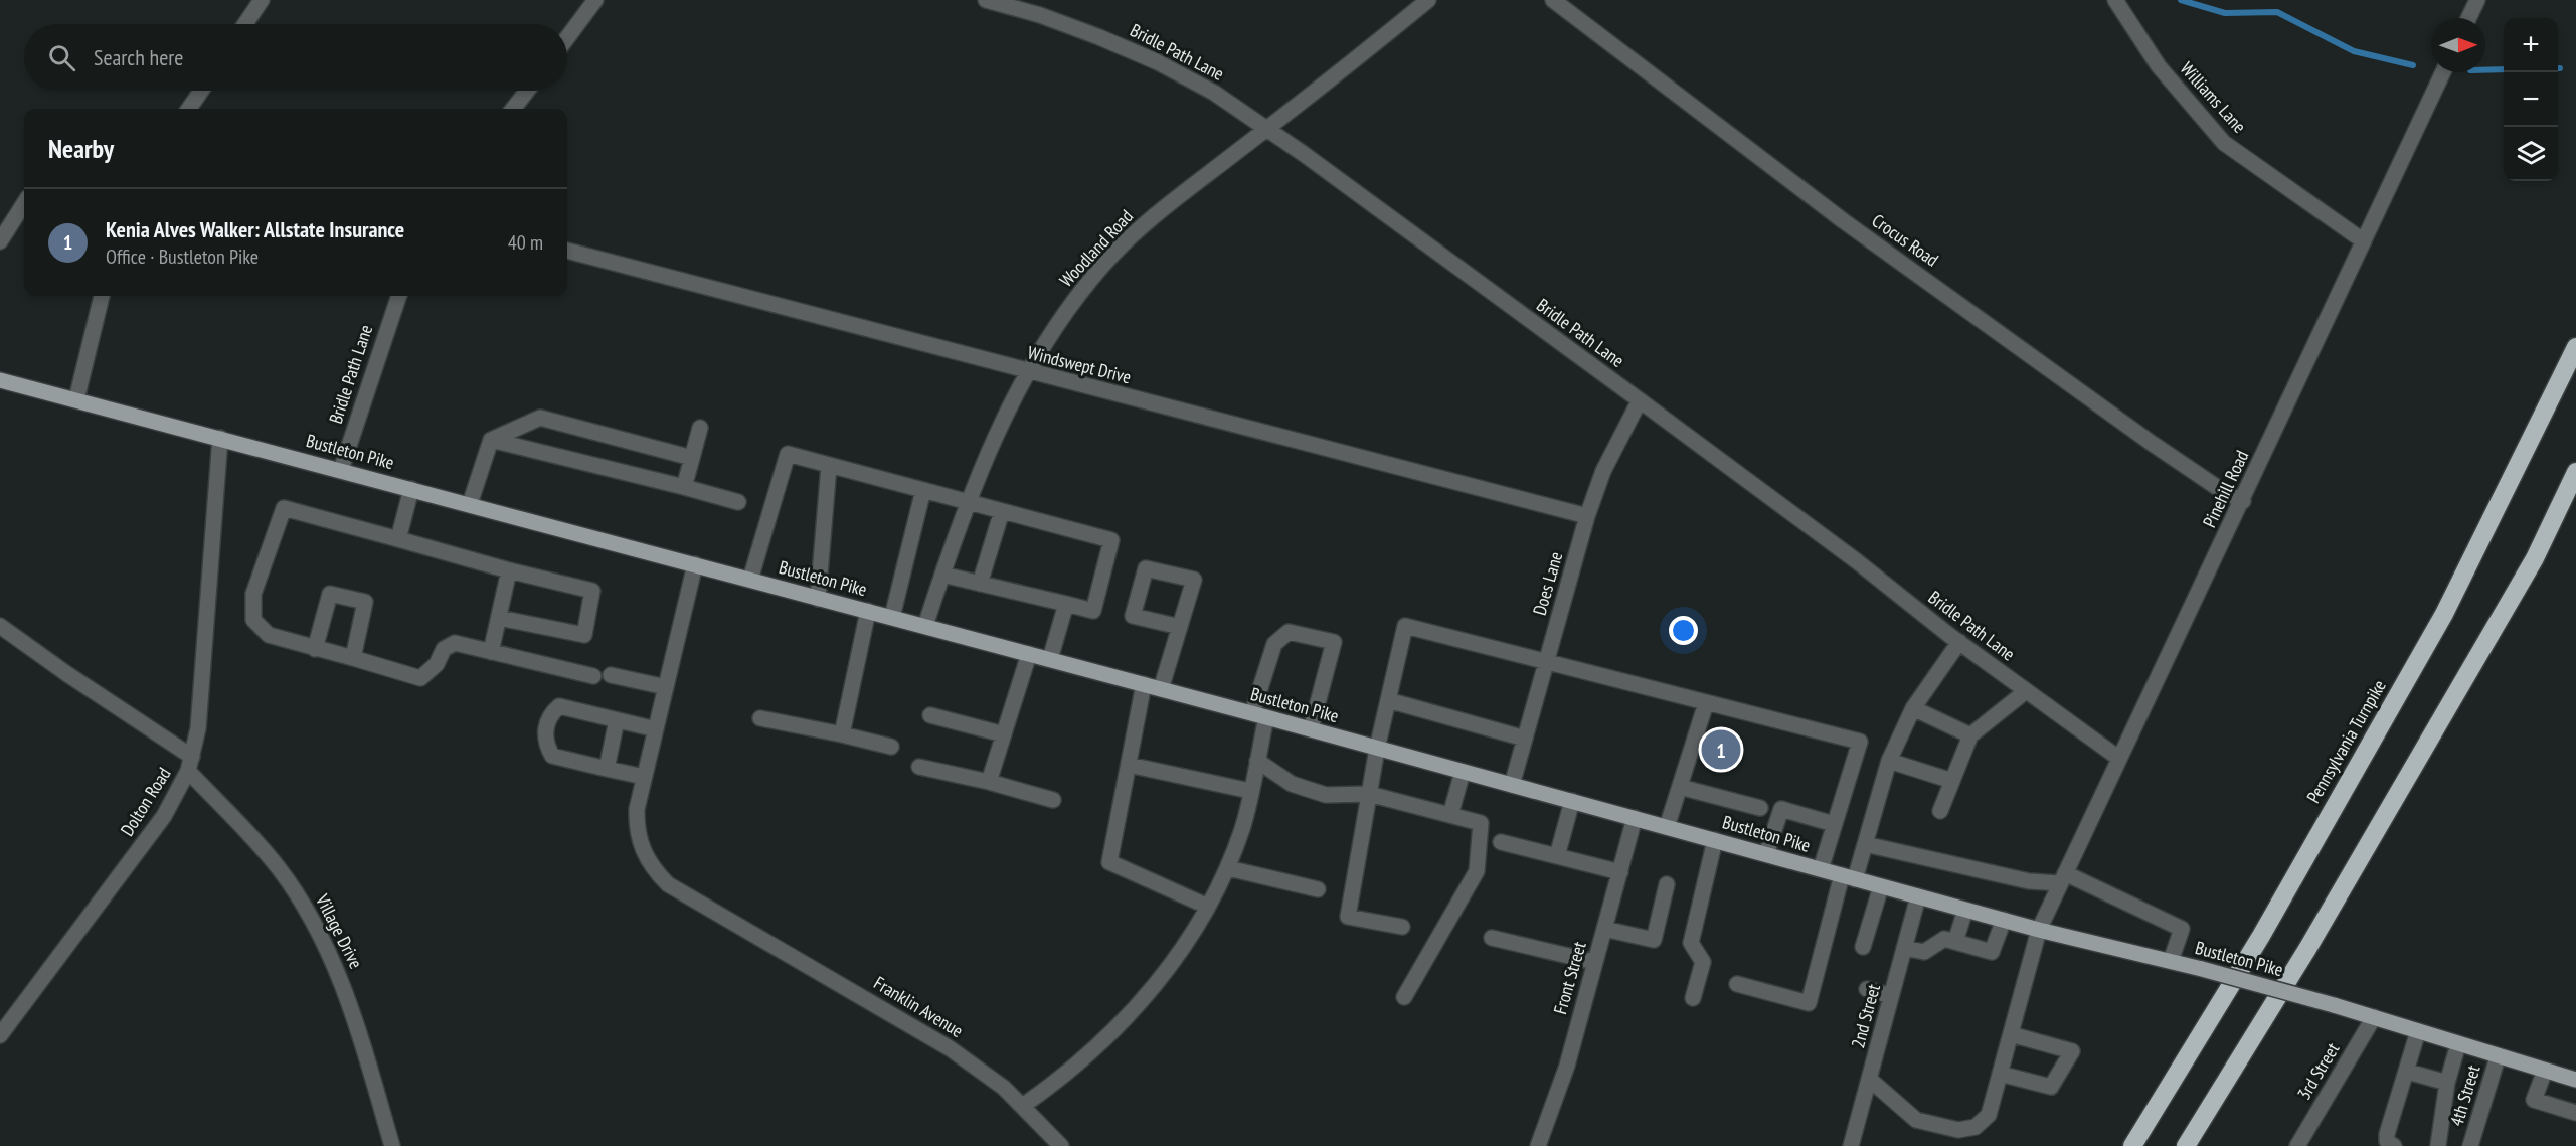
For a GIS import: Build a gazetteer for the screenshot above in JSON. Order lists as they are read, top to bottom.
{
  "streets": {
    "highway": ["Pennsylvania Turnpike"],
    "main road": ["Bustleton Pike"],
    "street": [
      "Bridle Path Lane",
      "Williams Lane",
      "Crocus Road",
      "Woodland Road",
      "Windswept Drive",
      "Pinehill Road",
      "Does Lane",
      "Dolton Road",
      "Village Drive",
      "Front Street",
      "Franklin Avenue",
      "2nd Street",
      "3rd Street",
      "4th Street"
    ]
  },
  "crossings": [
    ["Bridle Path Lane", "Woodland Road"],
    ["Bridle Path Lane", "Bustleton Pike"],
    ["Bridle Path Lane", "Pinehill Road"],
    ["Bridle Path Lane", "Does Lane"],
    ["Williams Lane", "Pinehill Road"],
    ["Crocus Road", "Pinehill Road"],
    ["Woodland Road", "Windswept Drive"],
    ["Woodland Road", "Bustleton Pike"],
    ["Windswept Drive", "Does Lane"],
    ["Bustleton Pike", "Pinehill Road"],
    ["Bustleton Pike", "Does Lane"],
    ["Bustleton Pike", "Dolton Road"],
    ["Bustleton Pike", "Front Street"],
    ["Bustleton Pike", "Franklin Avenue"],
    ["Bustleton Pike", "2nd Street"],
    ["Bustleton Pike", "3rd Street"],
    ["Bustleton Pike", "4th Street"],
    ["Pinehill Road", "2nd Street"],
    ["Dolton Road", "Village Drive"]
  ],
  "north": "right",
  "page": {
    "map_buttons": ["+", "−"],
    "search": "Search here",
    "heading": "Nearby",
    "list": [
      {
        "mark": "1",
        "name": "Kenia Alves Walker: Allstate Insurance",
        "note": "Office · Bustleton Pike",
        "value": "40 m"
      }
    ],
    "pins": "1"
  }
}
